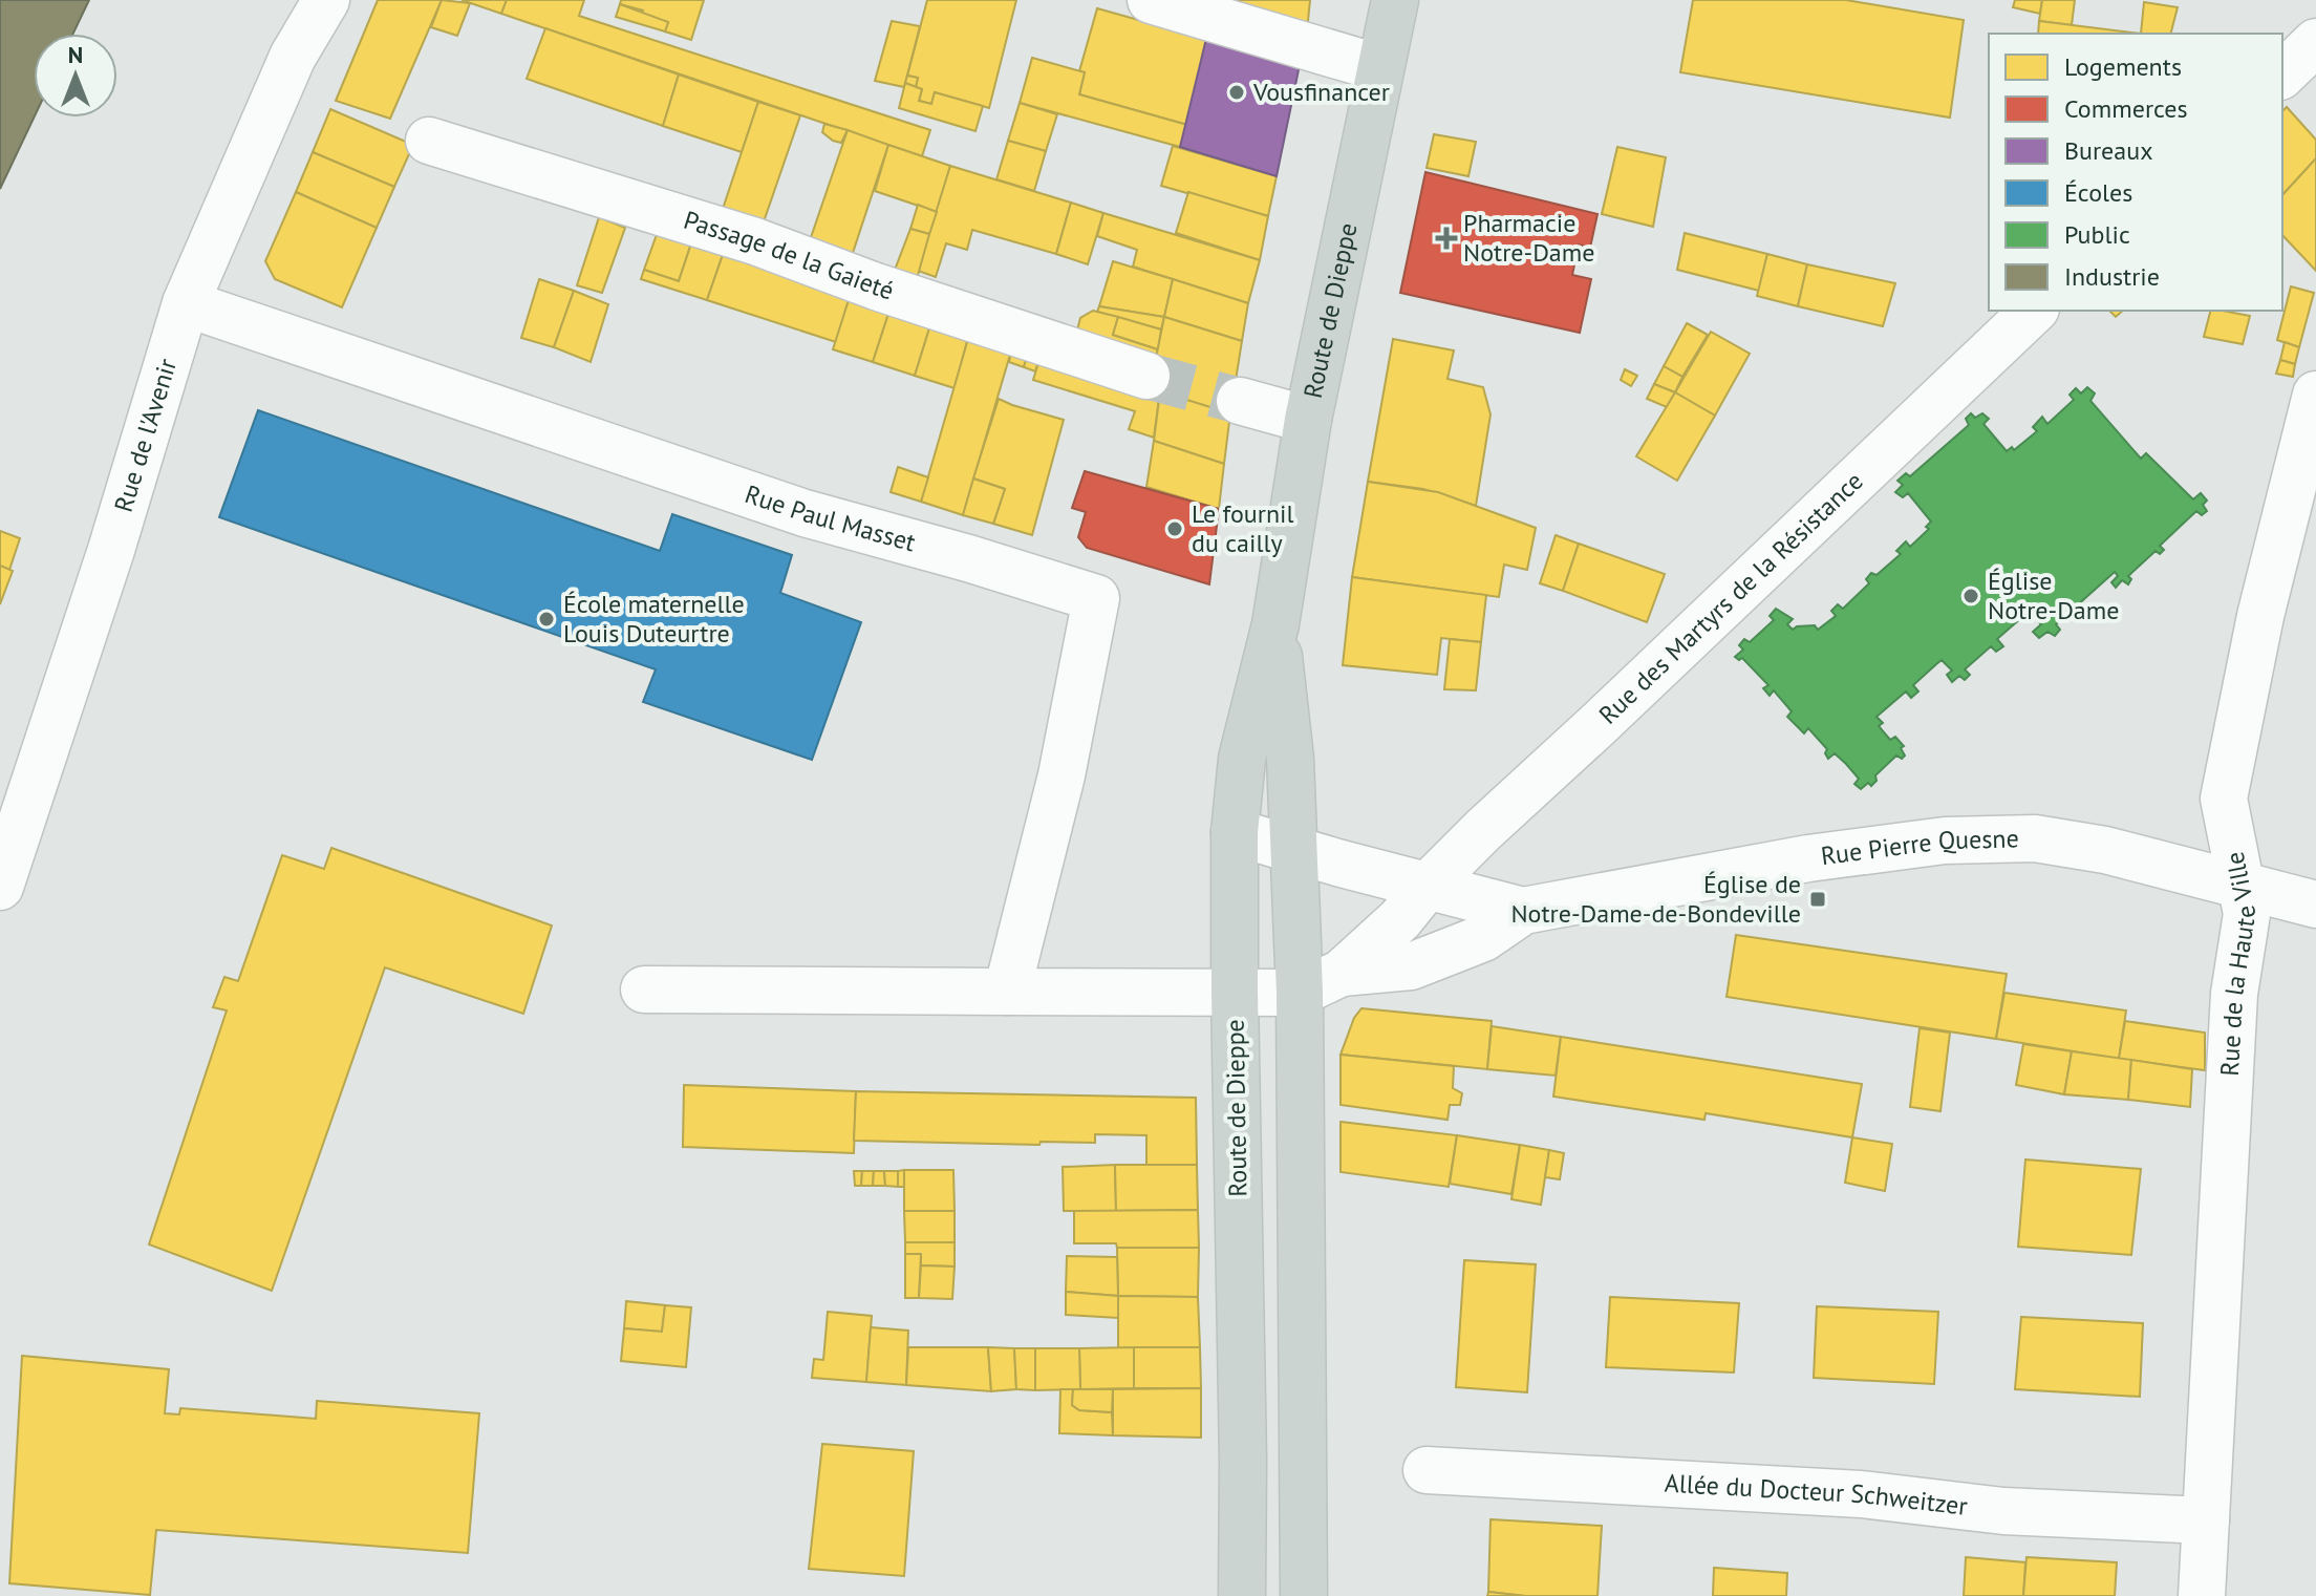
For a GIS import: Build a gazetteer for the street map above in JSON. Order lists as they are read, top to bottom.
{
  "streets": {
    "main road": ["Route de Dieppe"],
    "street": [
      "Passage de la Gaieté",
      "Rue de l'Avenir",
      "Rue Paul Masset",
      "Rue des Martyrs de la Résistance",
      "Rue Pierre Quesne",
      "Rue de la Haute Ville",
      "Allée du Docteur Schweitzer"
    ]
  },
  "crossings": [
    ["Route de Dieppe", "Rue Pierre Quesne"],
    ["Rue de l'Avenir", "Rue Paul Masset"],
    ["Rue des Martyrs de la Résistance", "Rue Pierre Quesne"],
    ["Rue Pierre Quesne", "Rue de la Haute Ville"],
    ["Rue de la Haute Ville", "Allée du Docteur Schweitzer"]
  ],
  "places": {
    "other": [
      "Vousfinancer",
      "Le fournil du cailly",
      "Église Notre-Dame",
      "École maternelle Louis Duteurtre"
    ],
    "health": ["Pharmacie Notre-Dame"],
    "transit": ["Église de Notre-Dame-de-Bondeville"]
  },
  "legend": [
    "Logements",
    "Commerces",
    "Bureaux",
    "Écoles",
    "Public",
    "Industrie"
  ],
  "north": "top"
}
